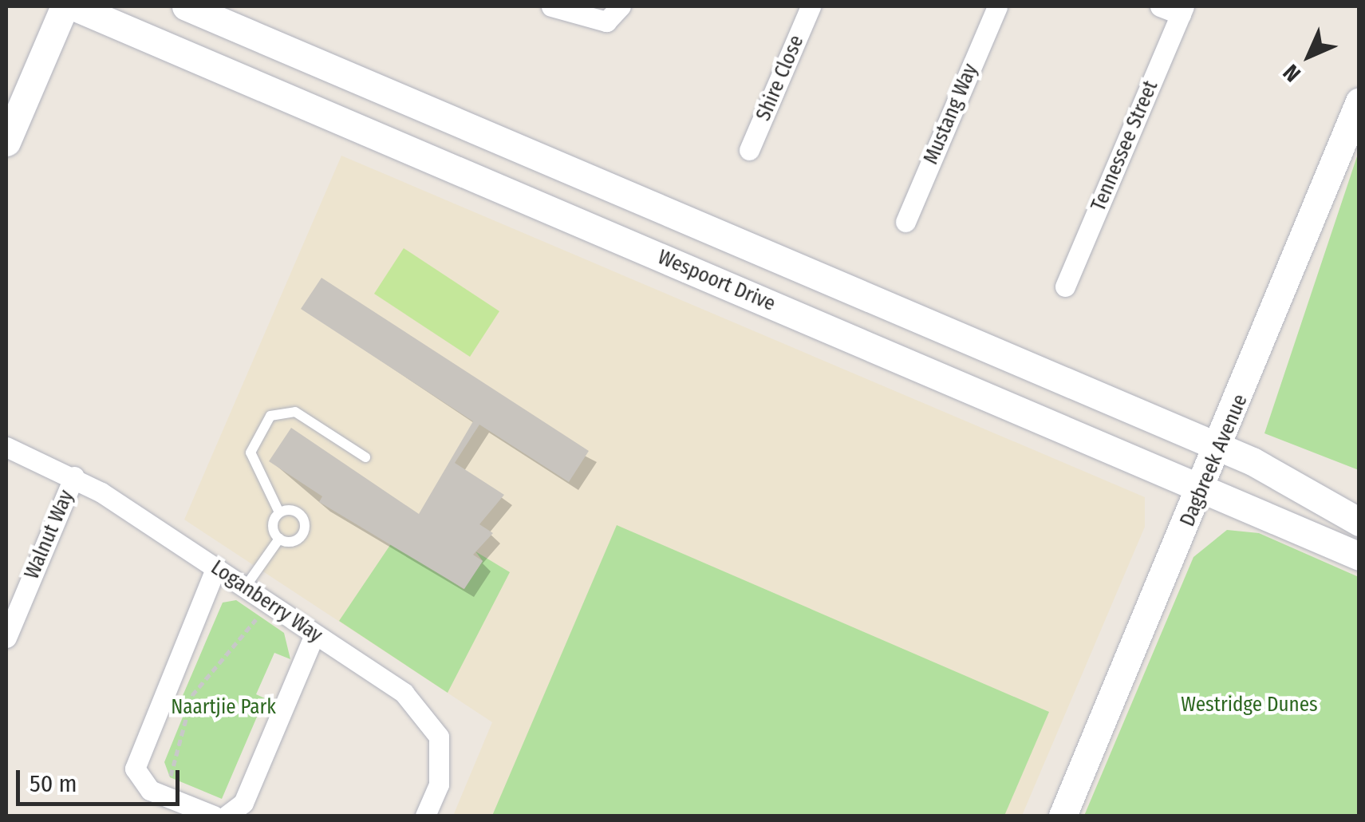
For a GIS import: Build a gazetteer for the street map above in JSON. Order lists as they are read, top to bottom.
{
  "streets": {
    "main road": ["Wespoort Drive", "Dagbreek Avenue"],
    "street": [
      "Shire Close",
      "Mustang Way",
      "Tennessee Street",
      "Walnut Way",
      "Loganberry Way"
    ]
  },
  "crossings": [
    ["Wespoort Drive", "Dagbreek Avenue"],
    ["Walnut Way", "Loganberry Way"]
  ],
  "parks": ["Westridge Dunes", "Naartjie Park"],
  "scale_bar": "50 m",
  "north": "bottom left"
}
